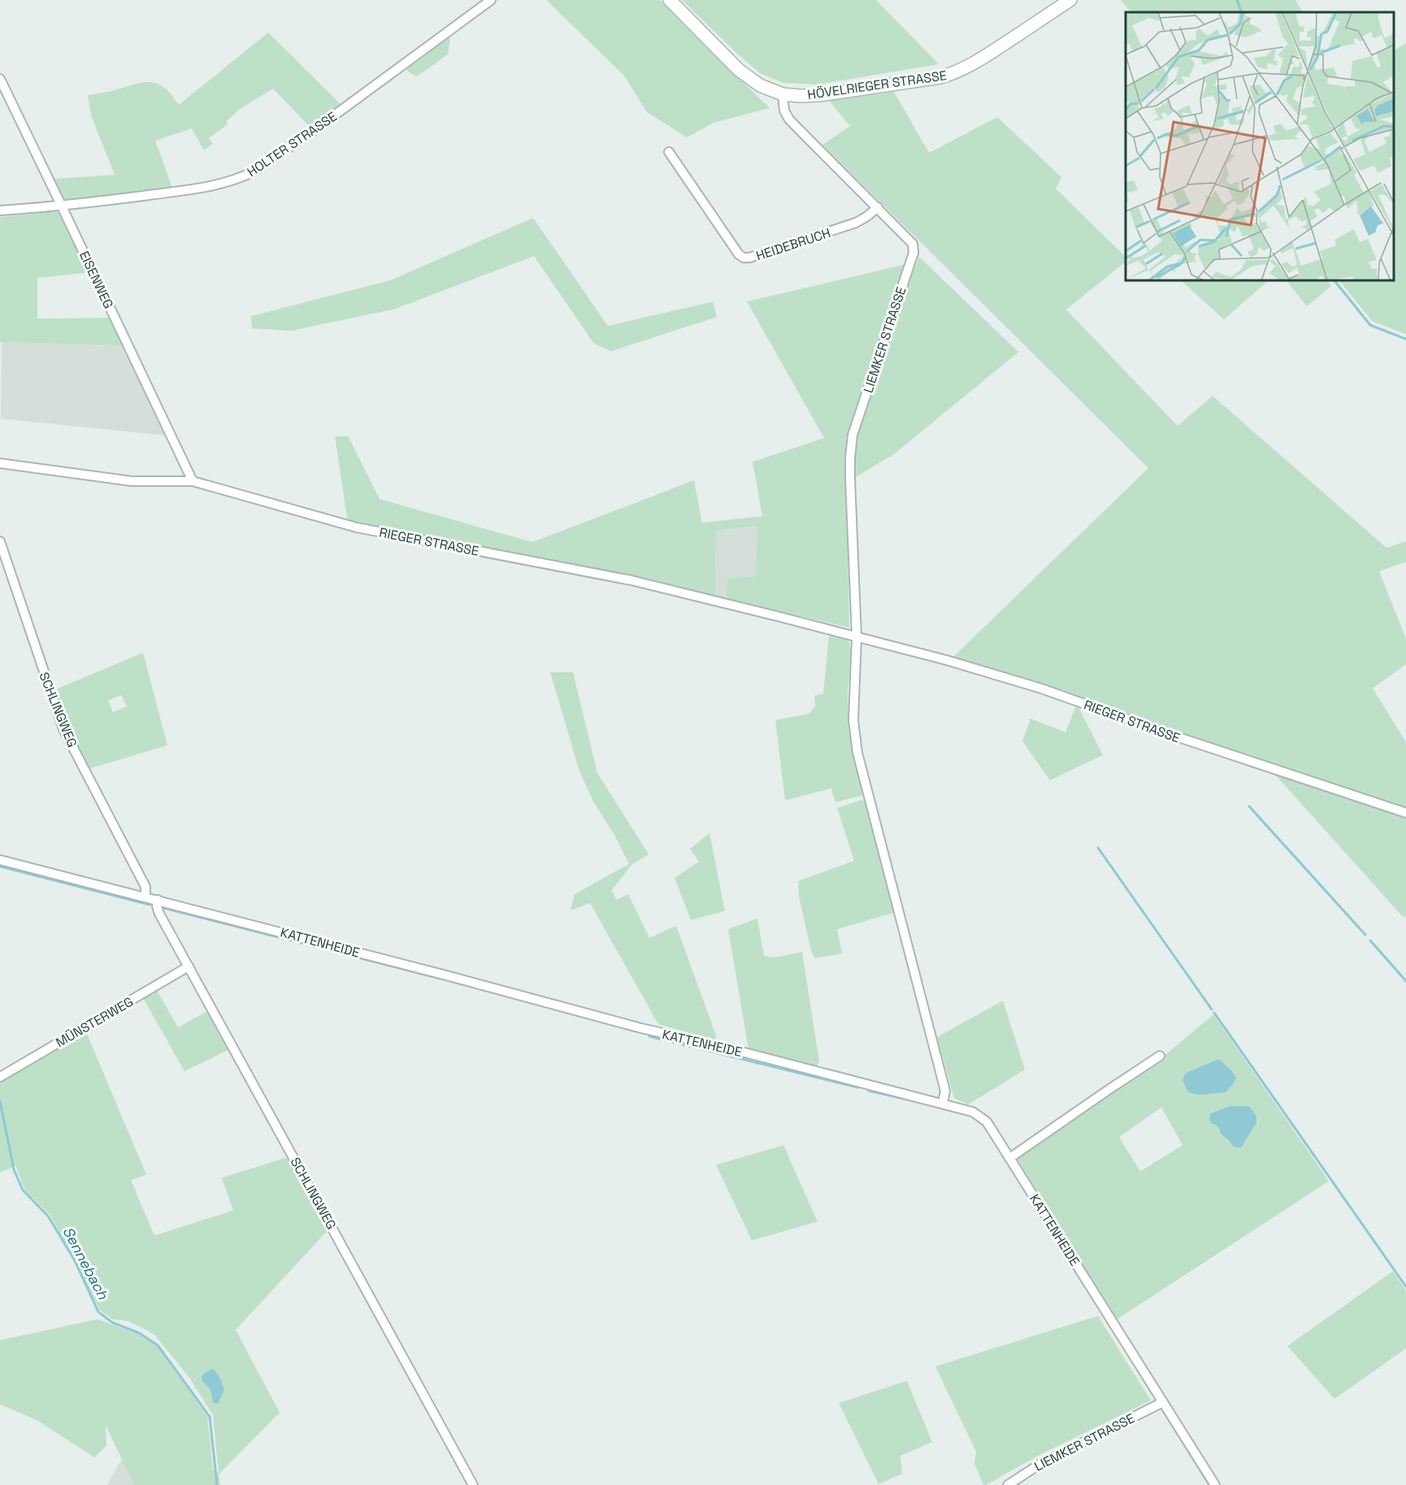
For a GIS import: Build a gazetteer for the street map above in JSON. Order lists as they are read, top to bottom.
{
  "streets": {
    "main road": ["HÖVELRIEGER STRASSE"],
    "street": [
      "HOLTER STRASSE",
      "HEIDEBRUCH",
      "EISENWEG",
      "LIEMKER STRASSE",
      "RIEGER STRASSE",
      "SCHLINGWEG",
      "KATTENHEIDE",
      "MÜNSTERWEG"
    ]
  },
  "crossings": [
    ["HÖVELRIEGER STRASSE", "LIEMKER STRASSE"],
    ["HOLTER STRASSE", "EISENWEG"],
    ["HEIDEBRUCH", "LIEMKER STRASSE"],
    ["EISENWEG", "RIEGER STRASSE"],
    ["LIEMKER STRASSE", "RIEGER STRASSE"],
    ["LIEMKER STRASSE", "KATTENHEIDE"],
    ["SCHLINGWEG", "KATTENHEIDE"],
    ["SCHLINGWEG", "MÜNSTERWEG"]
  ],
  "water": ["Sennebach"]
}
